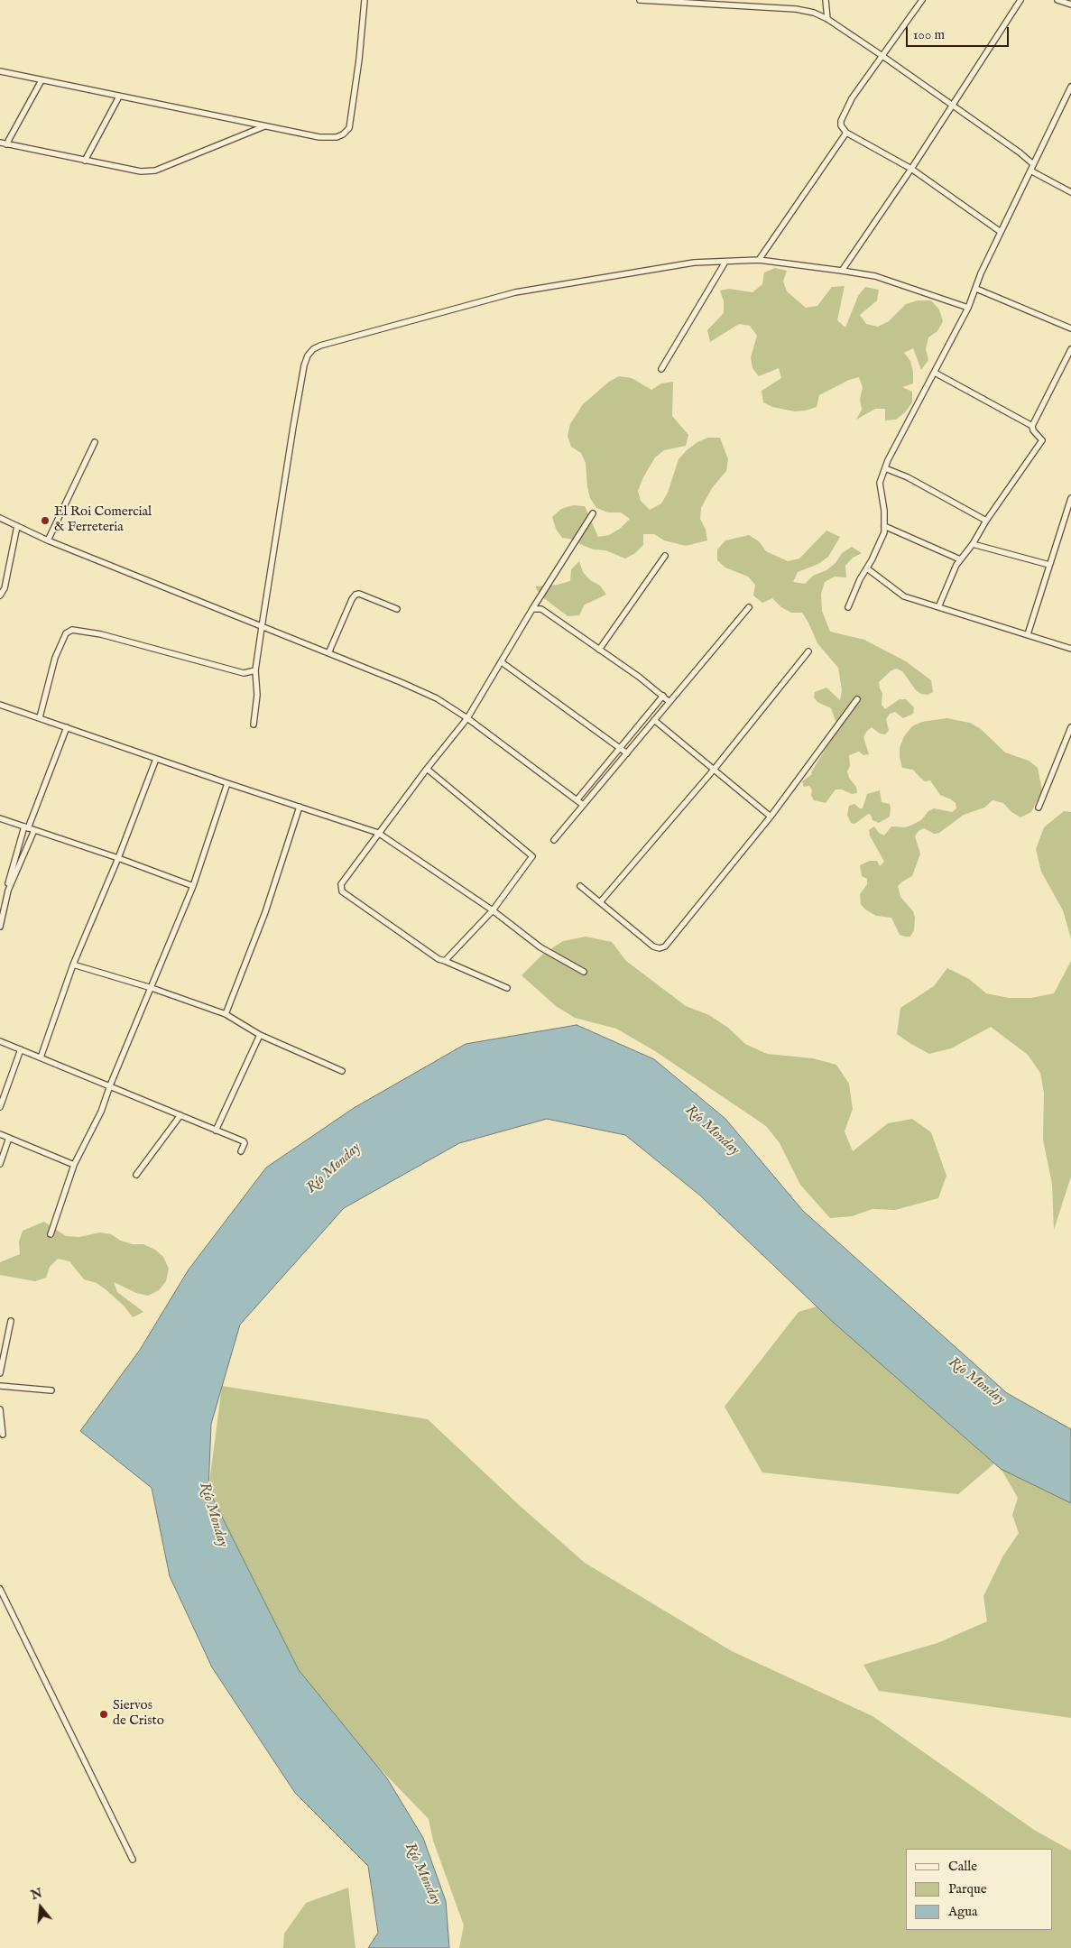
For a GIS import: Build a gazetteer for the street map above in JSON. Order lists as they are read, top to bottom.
{
  "water": ["Río Monday"],
  "places": ["El Roi Comercial & Ferreteria", "Siervos de Cristo"],
  "legend": ["Calle", "Parque", "Agua"],
  "scale_bar": "100 m",
  "north": "top"
}
